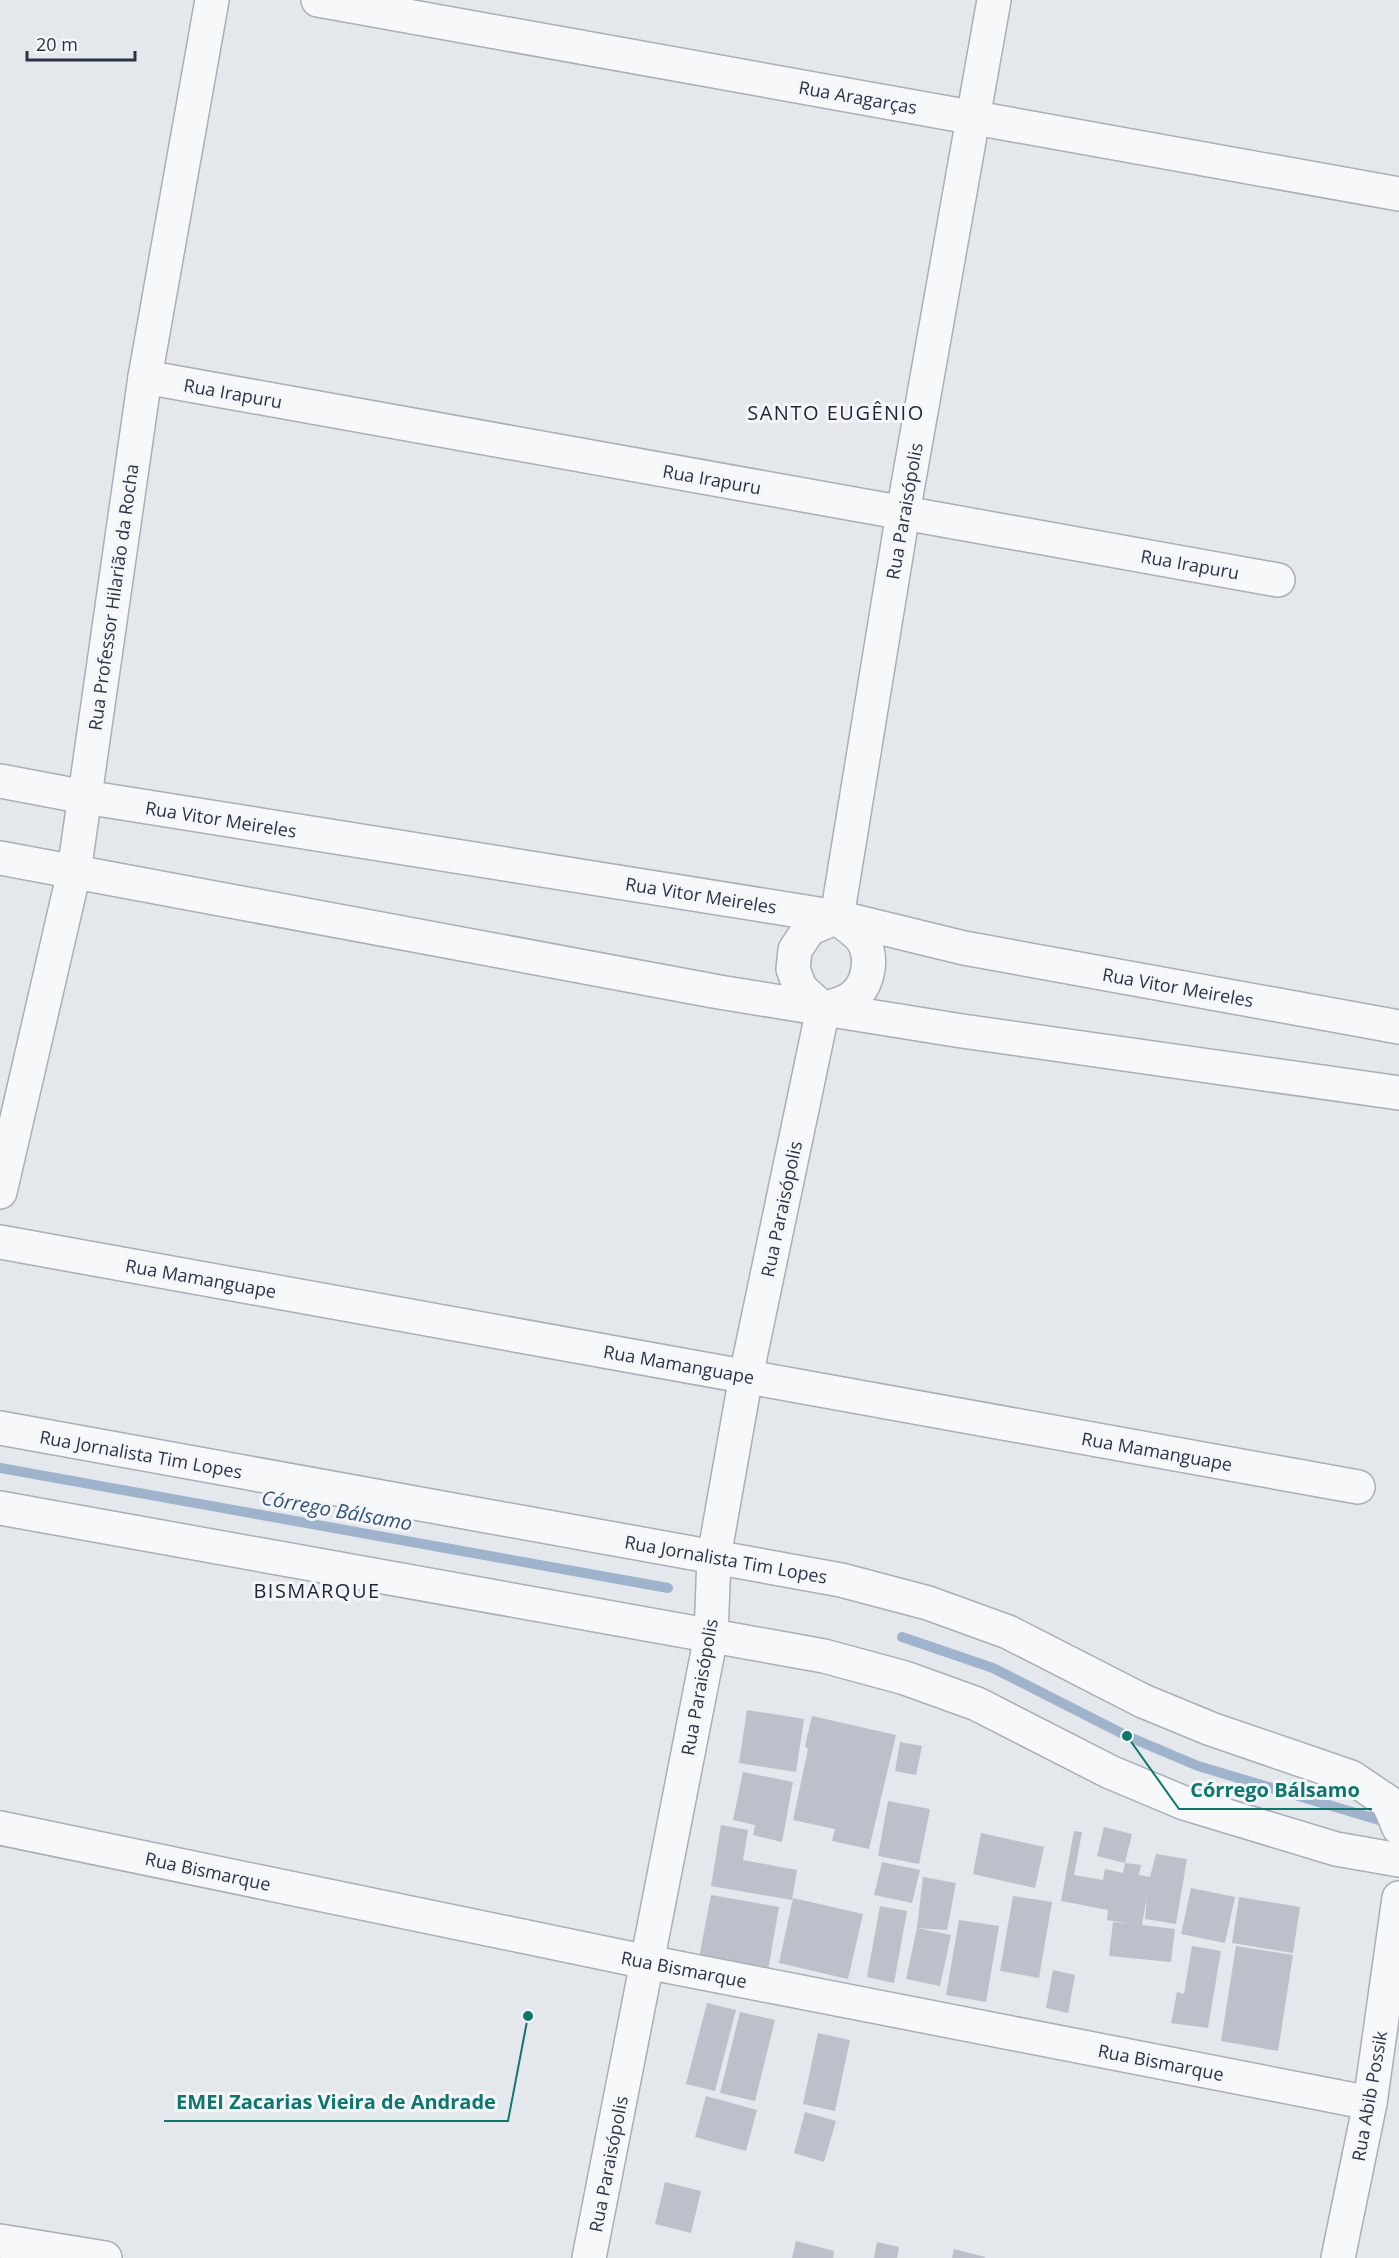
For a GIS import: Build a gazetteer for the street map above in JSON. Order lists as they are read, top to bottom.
{
  "streets": {
    "street": [
      "Rua Aragarças",
      "Rua Irapuru",
      "Rua Paraisópolis",
      "Rua Professor Hilarião da Rocha",
      "Rua Vitor Meireles",
      "Rua Mamanguape",
      "Rua Jornalista Tim Lopes",
      "Rua Bismarque",
      "Rua Abib Possik"
    ]
  },
  "crossings": [
    ["Rua Aragarças", "Rua Paraisópolis"],
    ["Rua Irapuru", "Rua Paraisópolis"],
    ["Rua Irapuru", "Rua Professor Hilarião da Rocha"],
    ["Rua Paraisópolis", "Rua Vitor Meireles"],
    ["Rua Paraisópolis", "Rua Mamanguape"],
    ["Rua Paraisópolis", "Rua Jornalista Tim Lopes"],
    ["Rua Paraisópolis", "Rua Bismarque"],
    ["Rua Professor Hilarião da Rocha", "Rua Vitor Meireles"],
    ["Rua Bismarque", "Rua Abib Possik"]
  ],
  "districts": ["SANTO EUGÊNIO", "BISMARQUE"],
  "water": ["Córrego Bálsamo"],
  "places": ["Córrego Bálsamo", "EMEI Zacarias Vieira de Andrade"],
  "scale_bar": "20 m"
}
